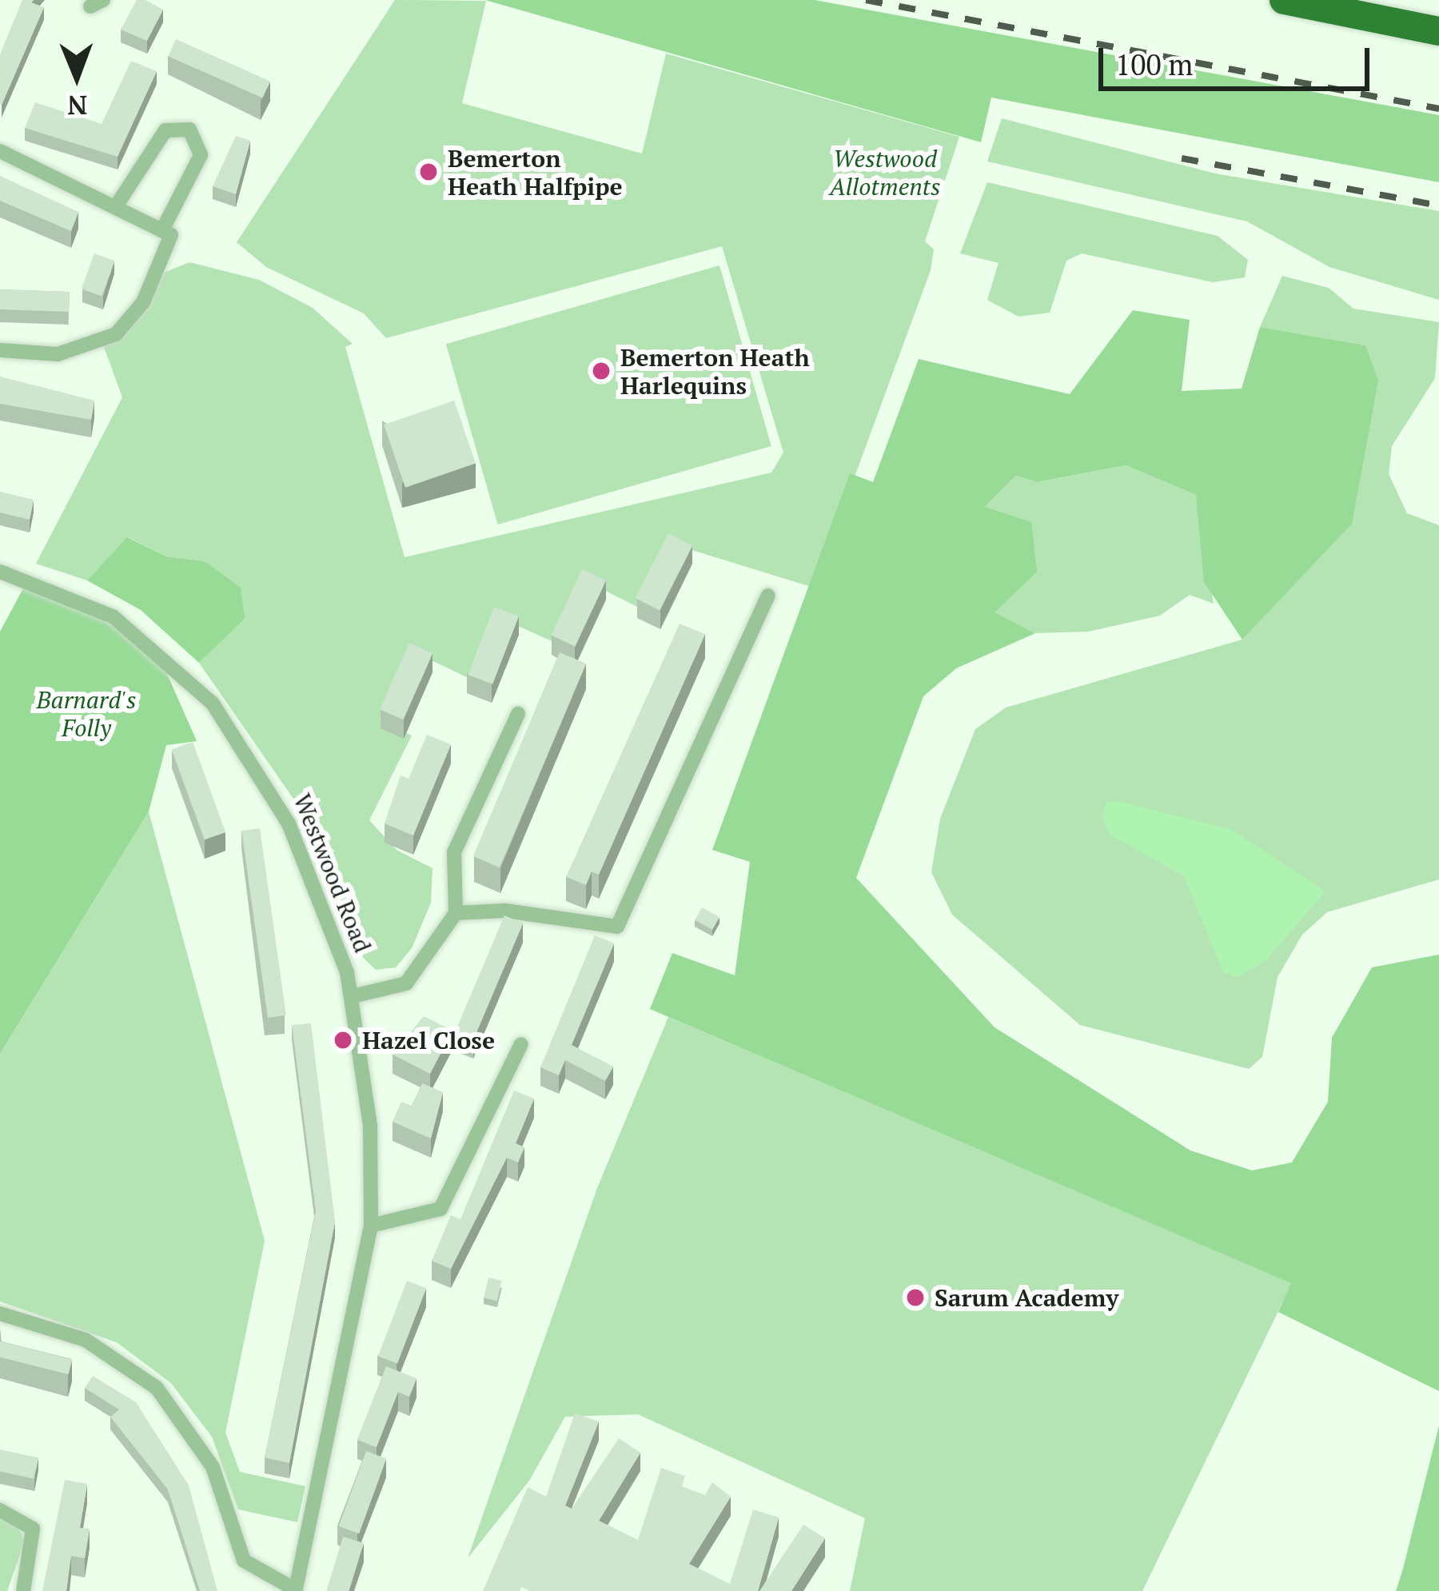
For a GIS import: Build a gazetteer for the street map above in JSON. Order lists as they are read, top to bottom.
{
  "streets": {
    "street": ["Westwood Road"]
  },
  "parks": ["Westwood Allotments", "Barnard's Folly"],
  "places": [
    "Bemerton Heath Halfpipe",
    "Bemerton Heath Harlequins",
    "Hazel Close",
    "Sarum Academy"
  ],
  "scale_bar": "100 m",
  "north": "bottom"
}
